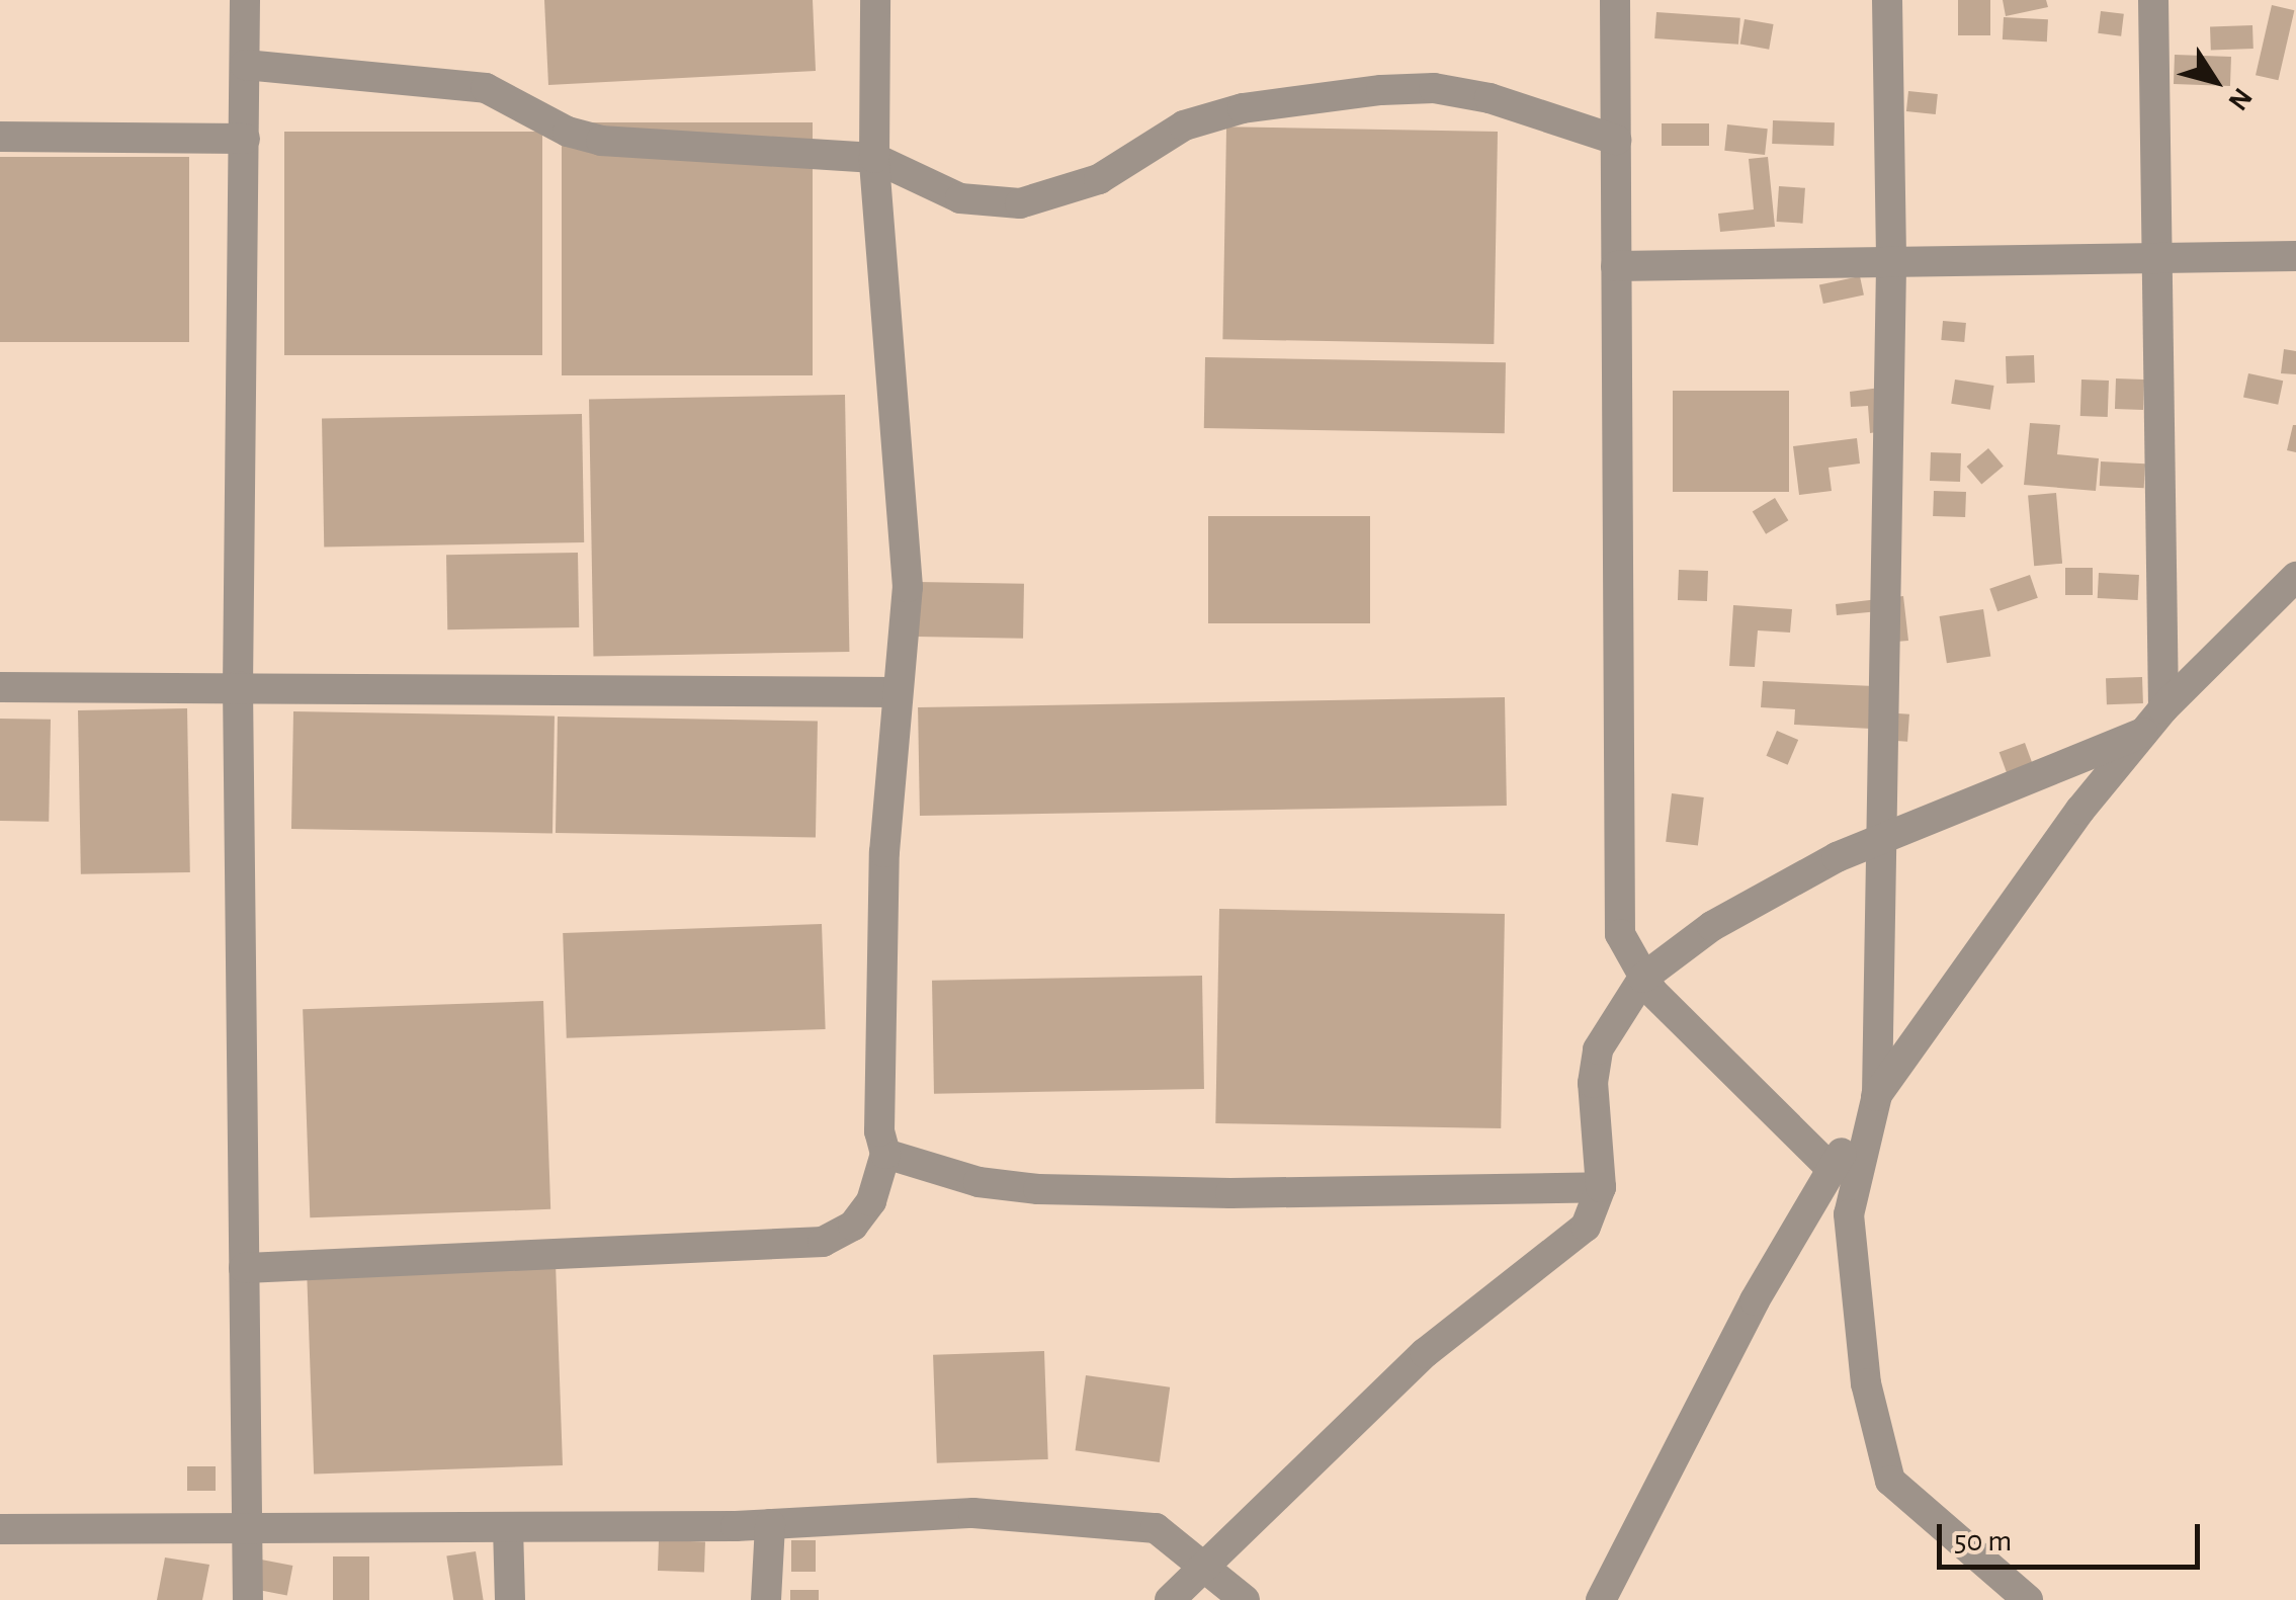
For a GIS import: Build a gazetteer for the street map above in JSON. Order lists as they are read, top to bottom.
{
  "scale_bar": "50 m",
  "north": "bottom right"
}
